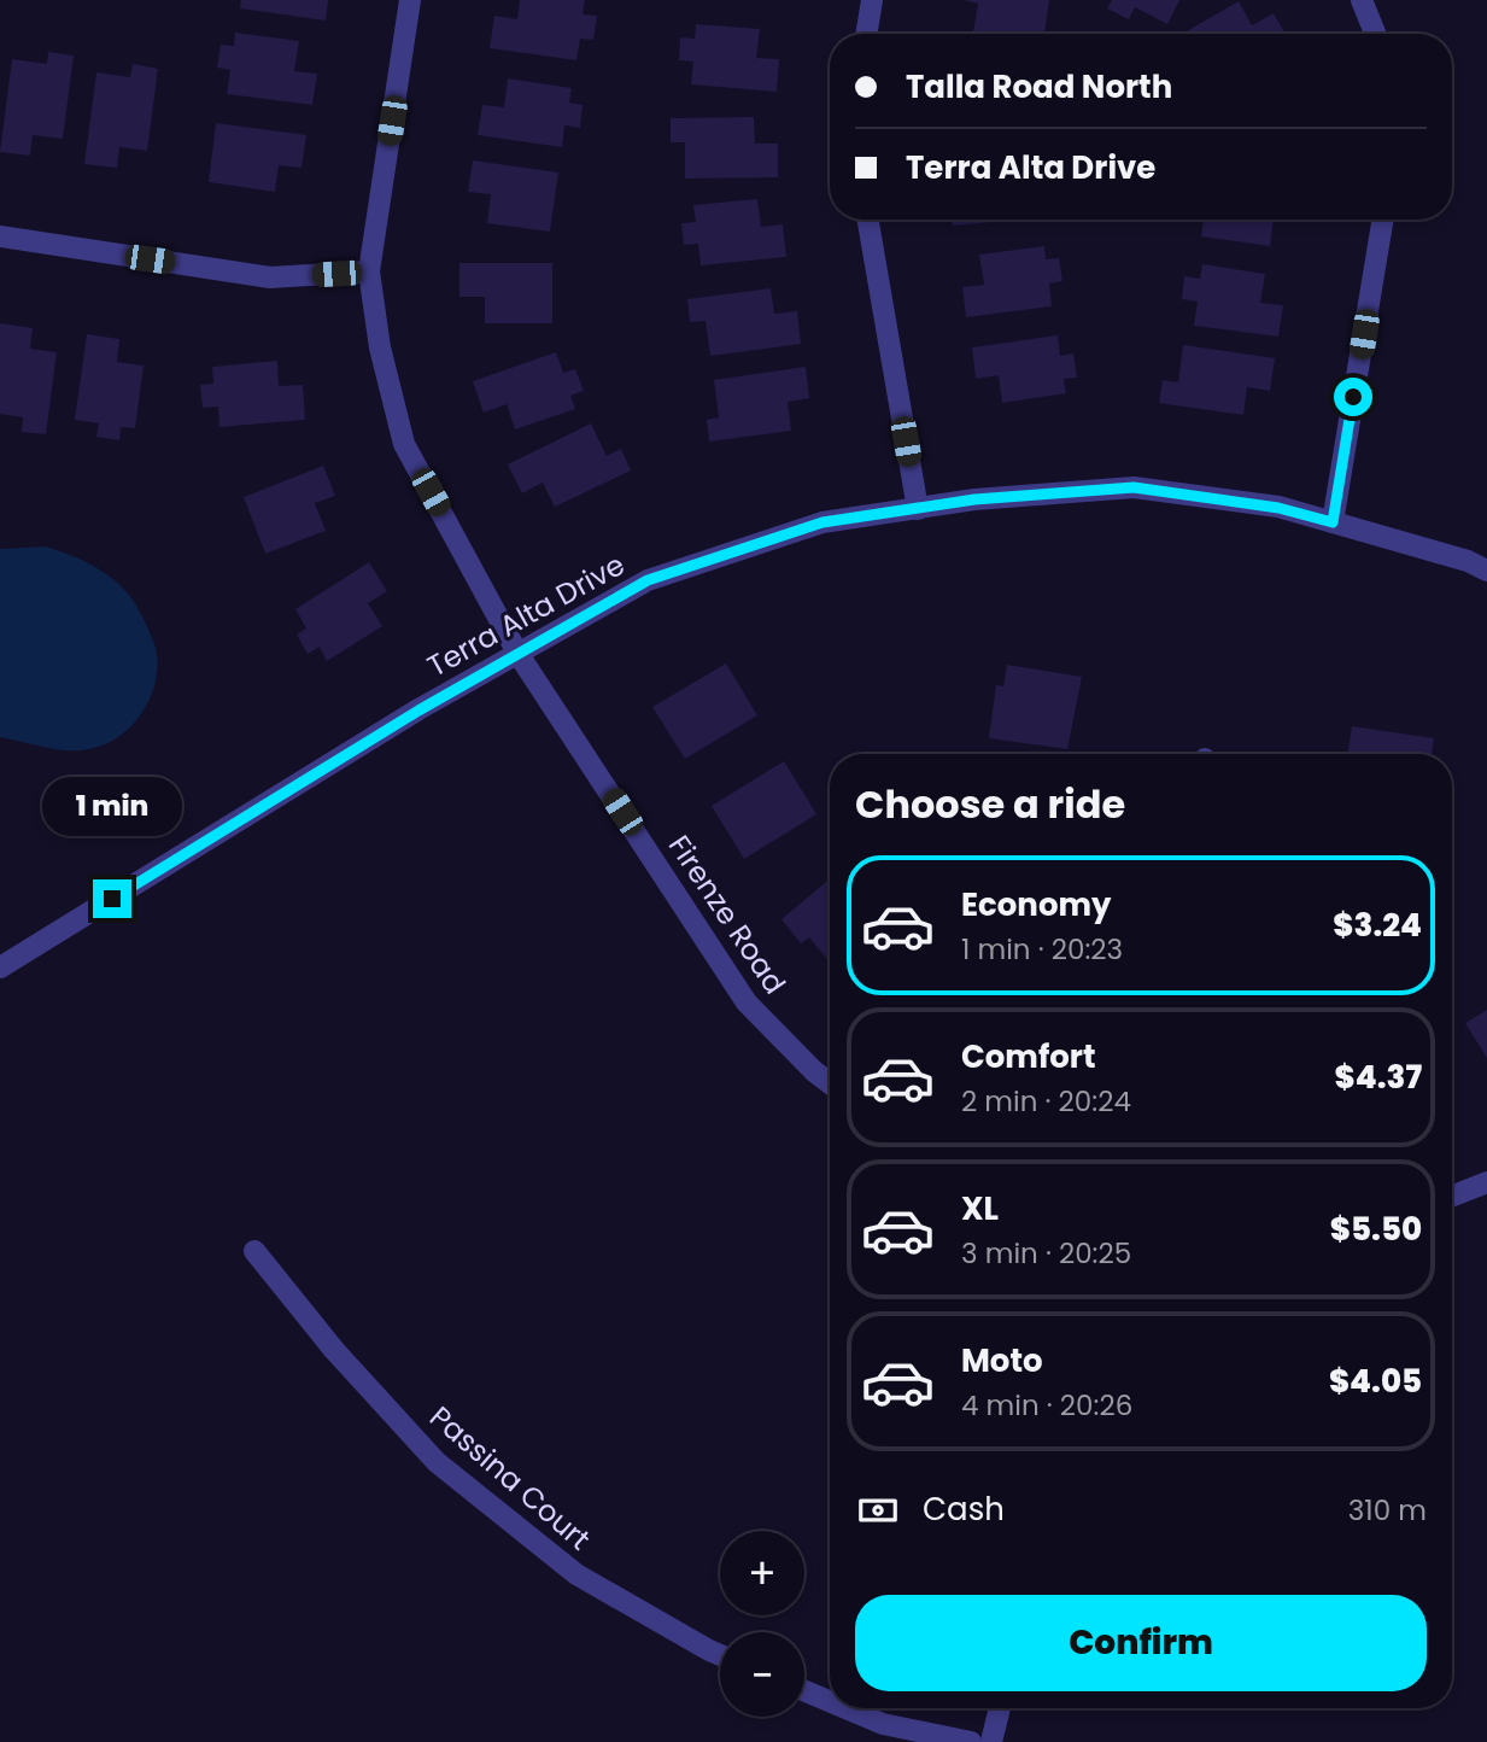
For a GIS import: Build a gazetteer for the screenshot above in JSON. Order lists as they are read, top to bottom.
{
  "streets": {
    "street": ["Terra Alta Drive", "Firenze Road", "Passina Court"]
  },
  "crossings": [
    ["Terra Alta Drive", "Firenze Road"]
  ],
  "page": {
    "banner": ["Talla Road North", "Terra Alta Drive"],
    "heading": "Choose a ride",
    "bubble": "1 min",
    "list": [
      {
        "name": "Economy",
        "note": "1 min · 20:23",
        "value": "$3.24"
      },
      {
        "name": "Comfort",
        "note": "2 min · 20:24",
        "value": "$4.37"
      },
      {
        "name": "XL",
        "note": "3 min · 20:25",
        "value": "$5.50"
      },
      {
        "name": "Moto",
        "note": "4 min · 20:26",
        "value": "$4.05"
      }
    ],
    "pay": ["Cash", "310 m"],
    "map_buttons": ["+", "−"],
    "buttons": "Confirm"
  }
}
